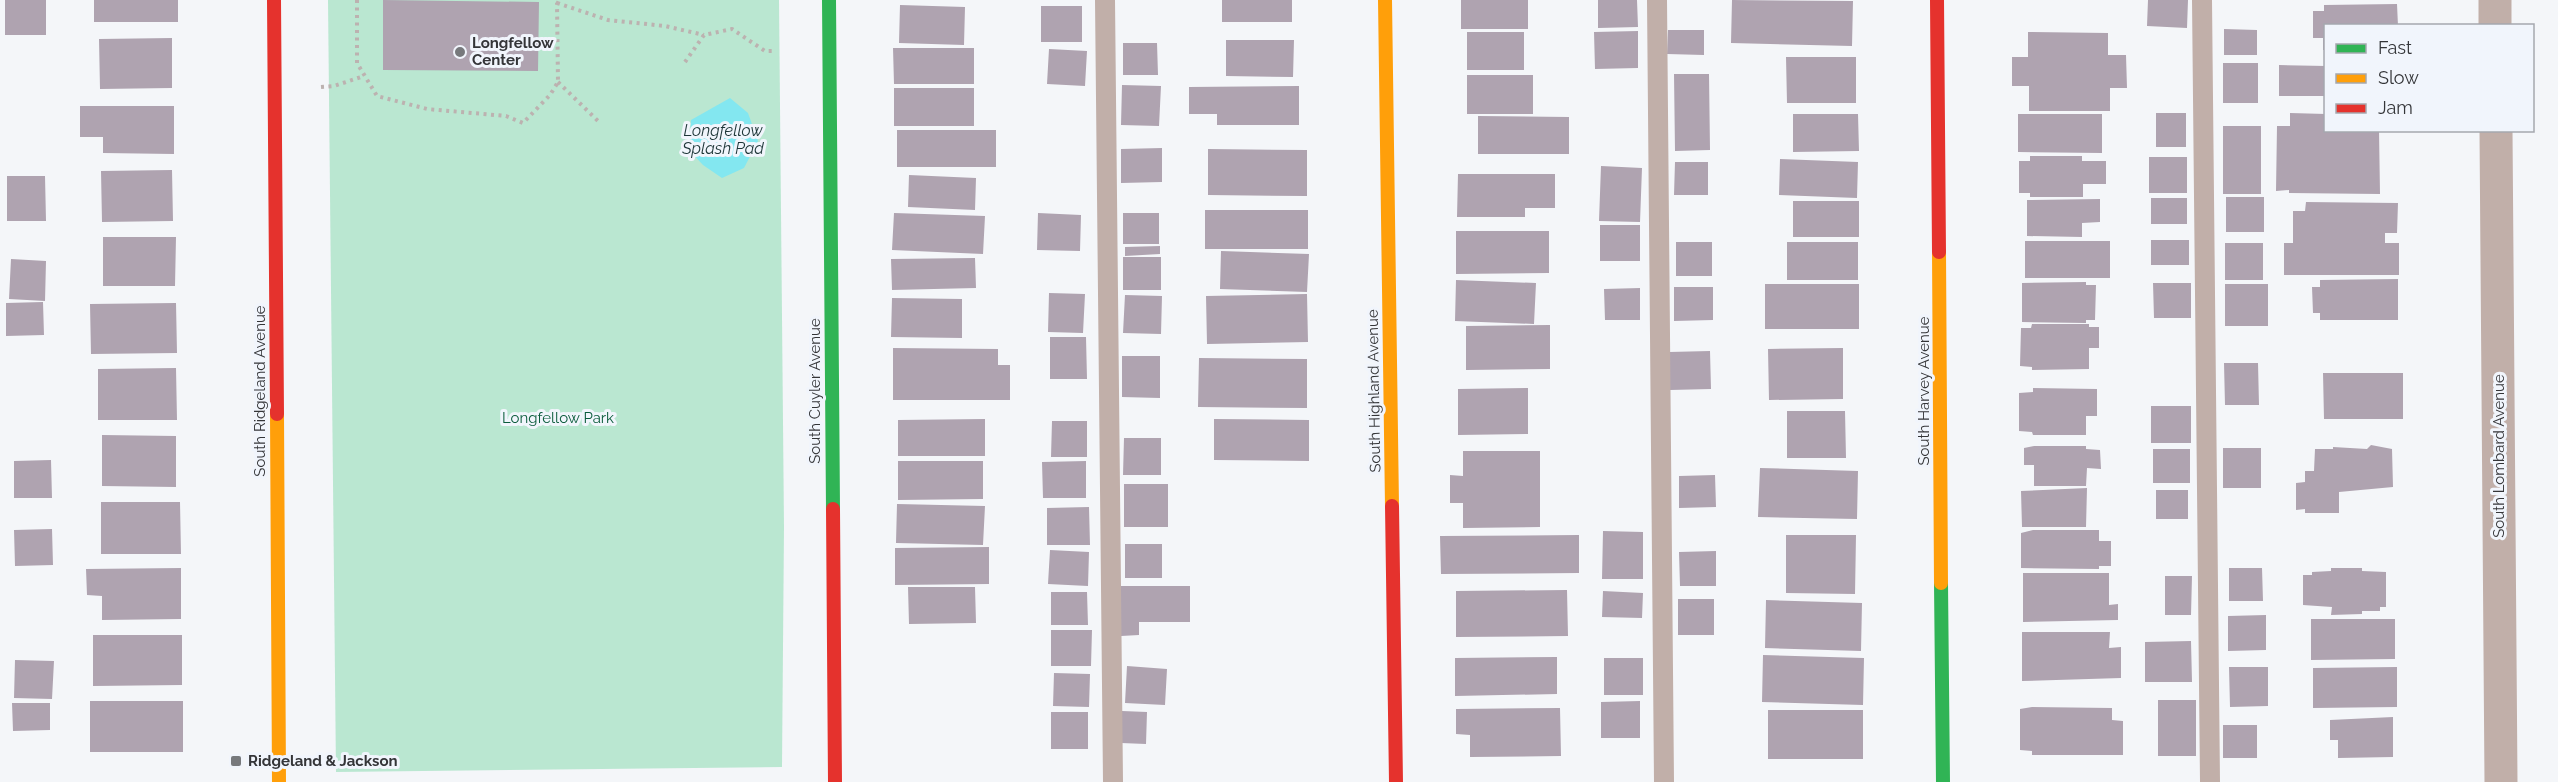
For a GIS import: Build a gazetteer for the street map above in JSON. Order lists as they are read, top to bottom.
{
  "streets": {
    "street": [
      "South Ridgeland Avenue",
      "South Cuyler Avenue",
      "South Highland Avenue",
      "South Harvey Avenue",
      "South Lombard Avenue"
    ]
  },
  "water": ["Longfellow Splash Pad"],
  "parks": ["Longfellow Park"],
  "places": {
    "other": ["Longfellow Center"],
    "transit": ["Ridgeland & Jackson"]
  },
  "legend": ["Fast", "Slow", "Jam"]
}
